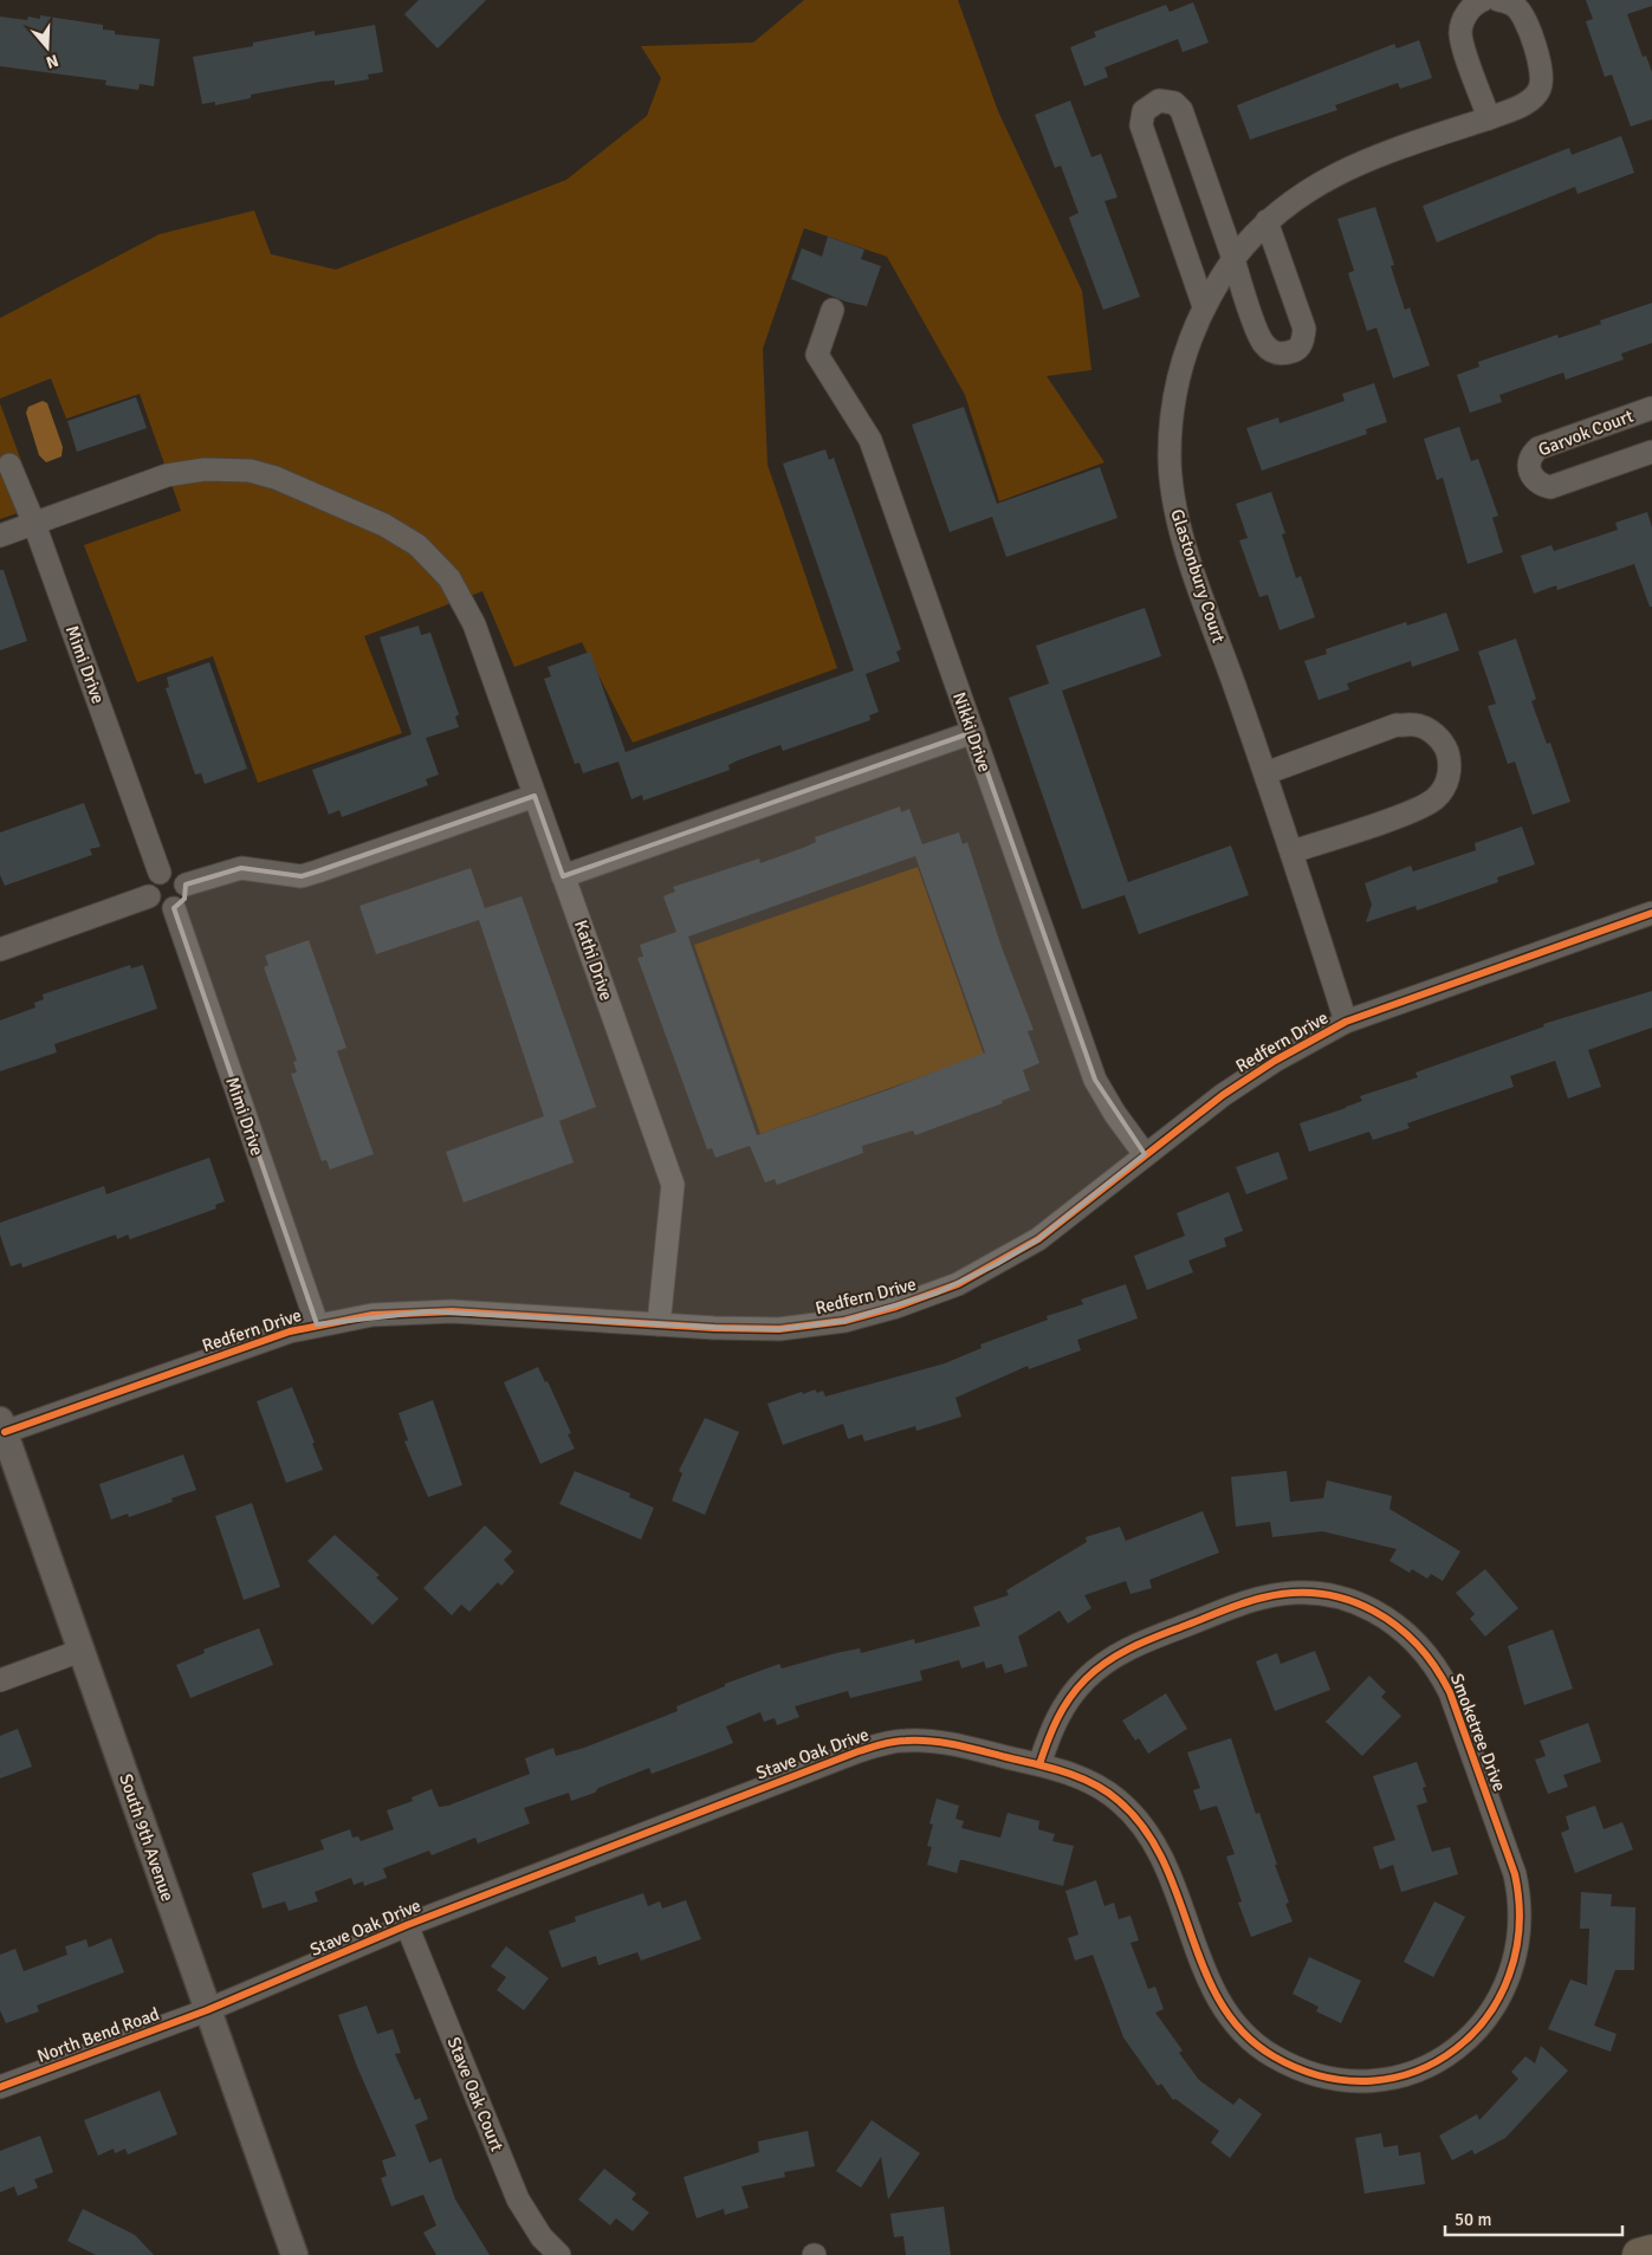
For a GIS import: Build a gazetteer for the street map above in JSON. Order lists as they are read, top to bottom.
{
  "streets": {
    "street": [
      "Garvok Court",
      "Glastonbury Court",
      "Mimi Drive",
      "Nikki Drive",
      "Kathi Drive",
      "Redfern Drive",
      "Smoketree Drive",
      "Stave Oak Drive",
      "South 9th Avenue",
      "North Bend Road",
      "Stave Oak Court"
    ]
  },
  "crossings": [
    ["Glastonbury Court", "Redfern Drive"],
    ["Mimi Drive", "Kathi Drive"],
    ["Mimi Drive", "Redfern Drive"],
    ["Nikki Drive", "Redfern Drive"],
    ["Kathi Drive", "Redfern Drive"],
    ["Redfern Drive", "South 9th Avenue"],
    ["Smoketree Drive", "Stave Oak Drive"],
    ["Stave Oak Drive", "South 9th Avenue"],
    ["Stave Oak Drive", "North Bend Road"],
    ["Stave Oak Drive", "Stave Oak Court"],
    ["South 9th Avenue", "North Bend Road"]
  ],
  "scale_bar": "50 m",
  "north": "bottom"
}
